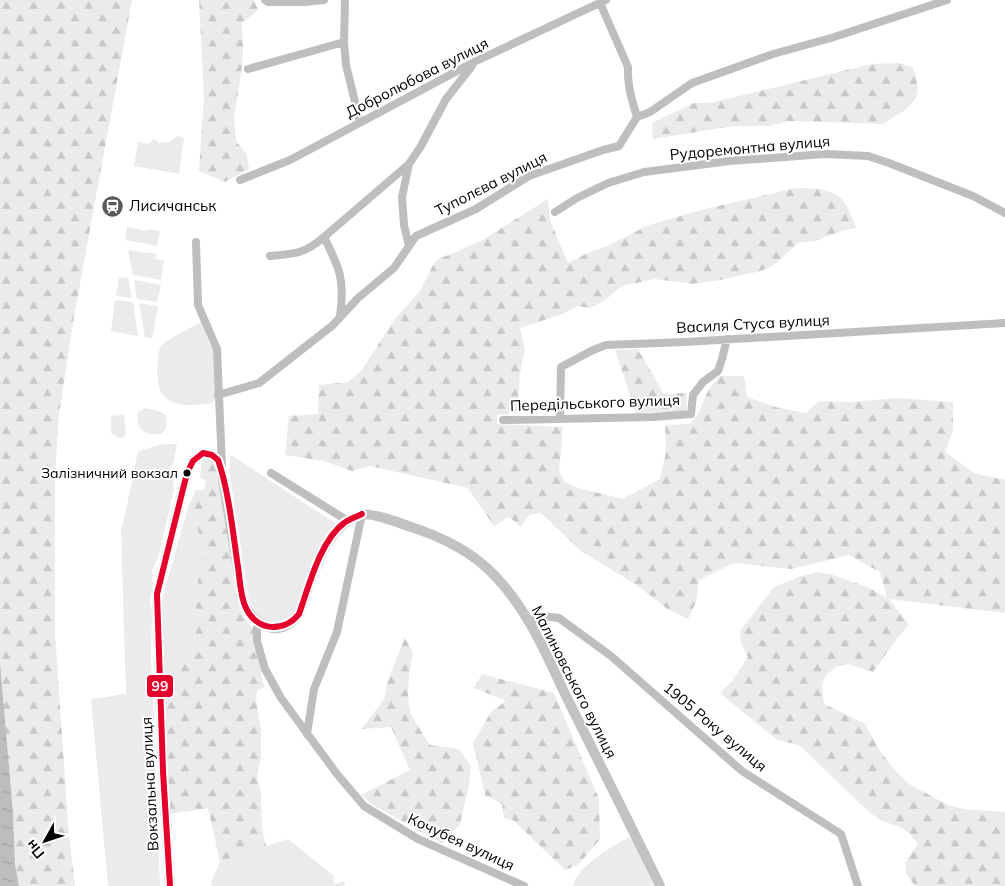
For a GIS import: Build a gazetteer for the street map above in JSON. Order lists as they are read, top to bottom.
{
  "streets": {
    "main road": ["Малиновського вулиця", "Вокзальна вулиця"],
    "street": [
      "Добролюбова вулиця",
      "Рудоремонтна вулиця",
      "Туполєва вулиця",
      "Василя Стуса вулиця",
      "Передільського вулиця",
      "1905 Року вулиця",
      "Кочубея вулиця"
    ]
  },
  "crossings": [
    ["Василя Стуса вулиця", "Передільського вулиця"],
    ["Малиновського вулиця", "1905 Року вулиця"]
  ],
  "places": {
    "station": ["Лисичанськ"],
    "other": ["Залізничний вокзал"]
  },
  "lines": ["transit line 99"],
  "north": "bottom left"
}
